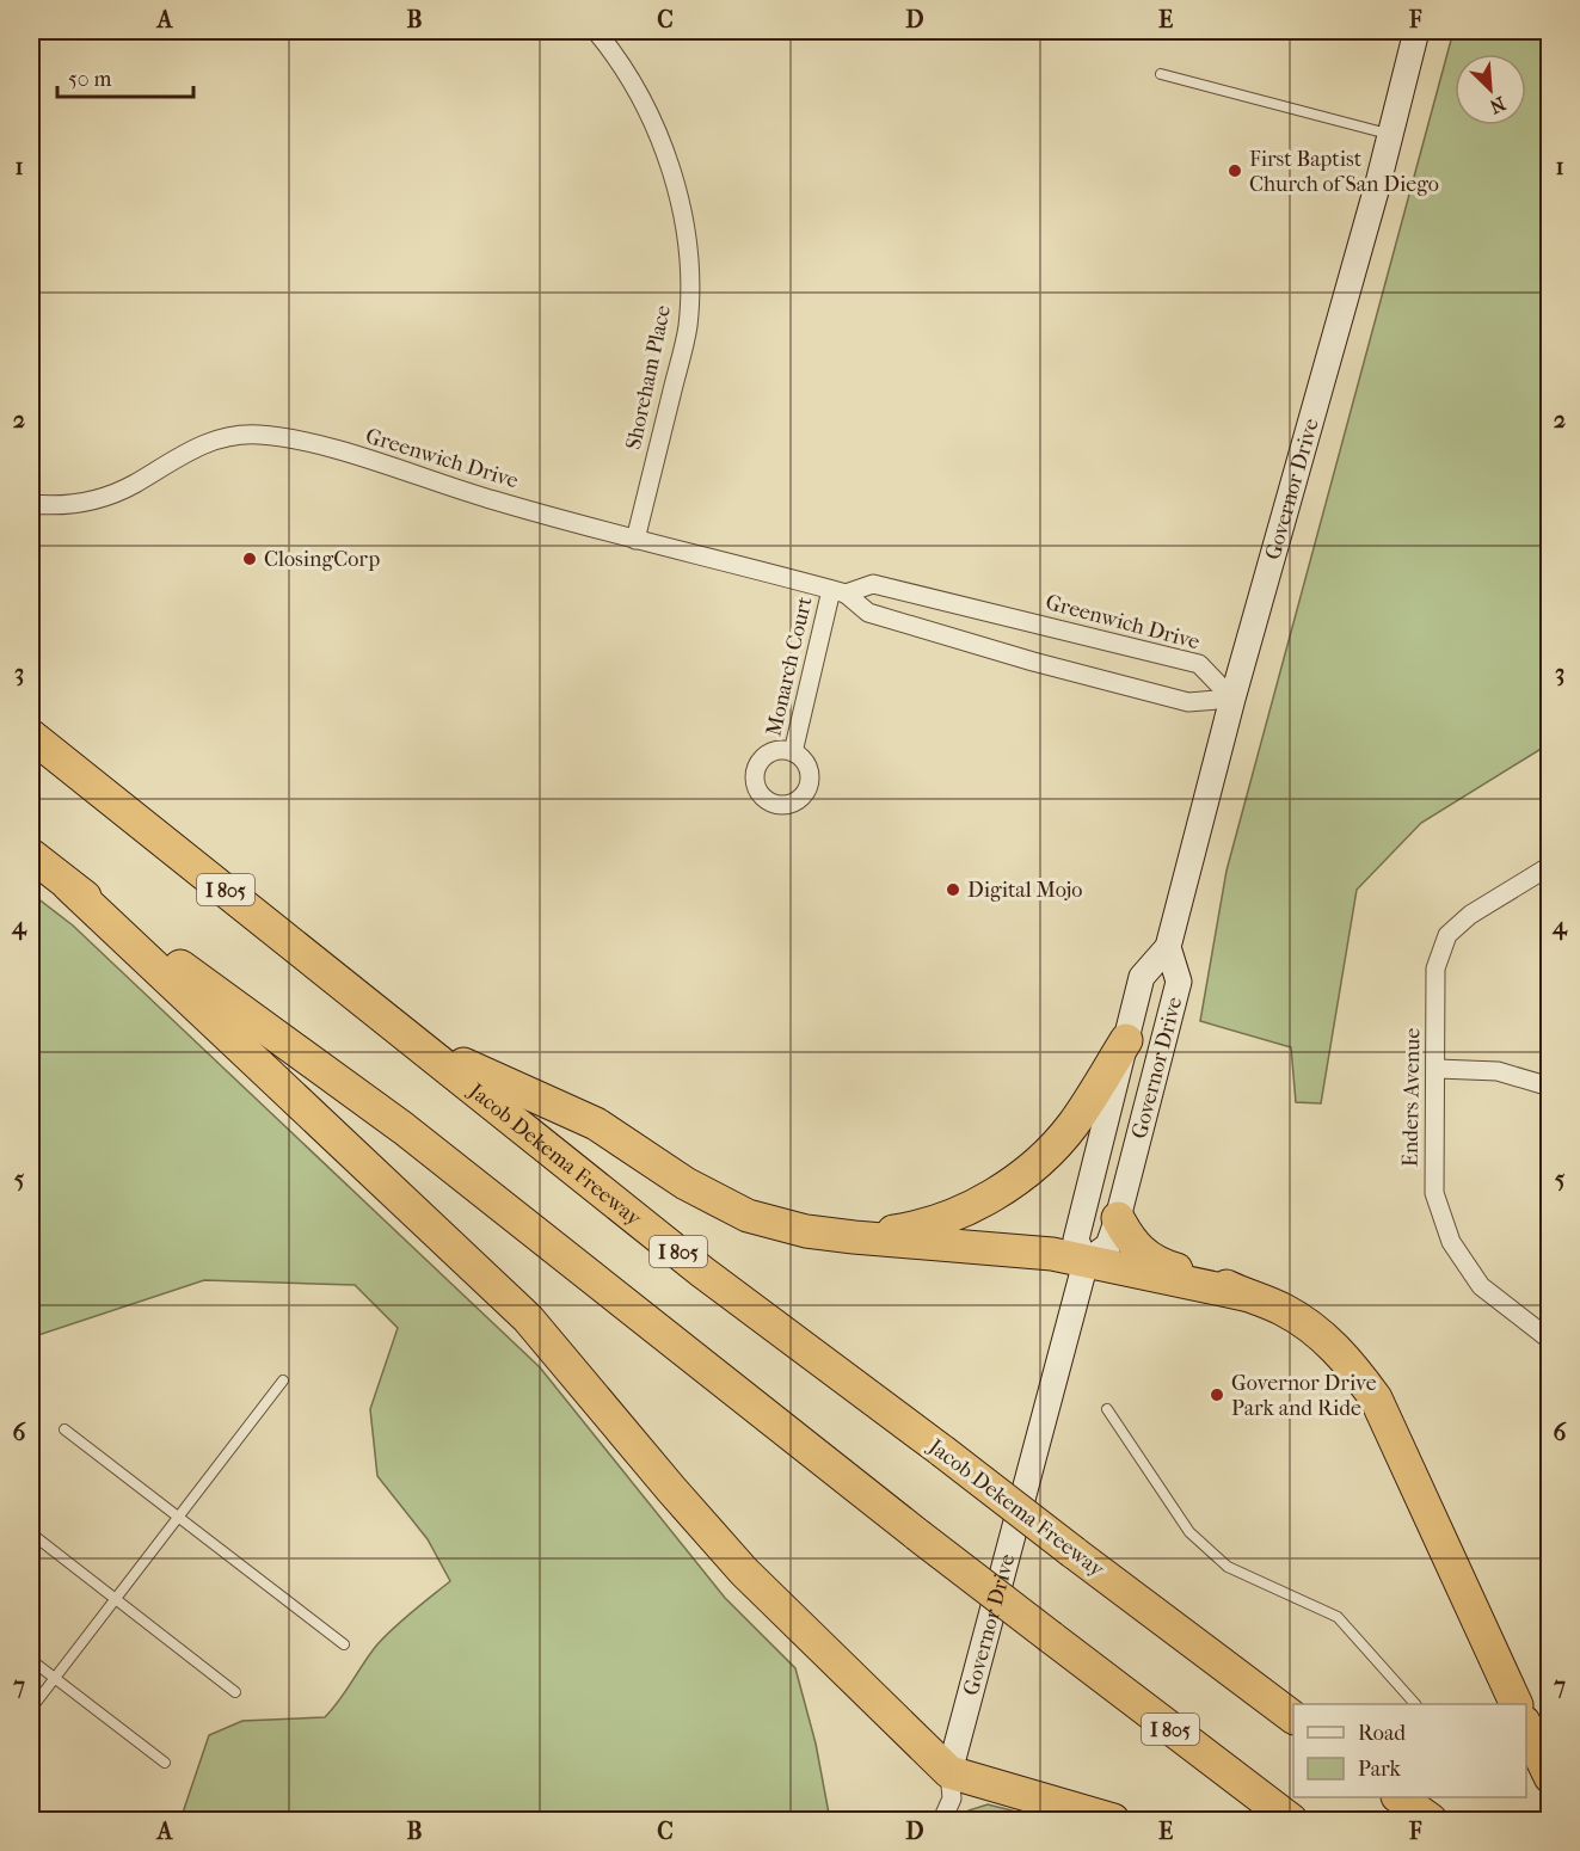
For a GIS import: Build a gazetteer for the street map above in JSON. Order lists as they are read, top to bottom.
{
  "streets": {
    "highway": ["I 805", "Jacob Dekema Freeway"],
    "main road": ["Governor Drive"],
    "street": [
      "Shoreham Place",
      "Greenwich Drive",
      "Monarch Court",
      "Enders Avenue"
    ]
  },
  "crossings": [
    ["Shoreham Place", "Greenwich Drive"],
    ["Greenwich Drive", "Governor Drive"],
    ["Greenwich Drive", "Monarch Court"]
  ],
  "places": [
    "First Baptist Church of San Diego",
    "ClosingCorp",
    "Digital Mojo",
    "Governor Drive Park and Ride"
  ],
  "legend": ["Road", "Park"],
  "scale_bar": "50 m",
  "north": "bottom right",
  "grid": {
    "columns": [
      "A",
      "B",
      "C",
      "D",
      "E",
      "F"
    ],
    "rows": [
      "1",
      "2",
      "3",
      "4",
      "5",
      "6",
      "7"
    ]
  }
}
